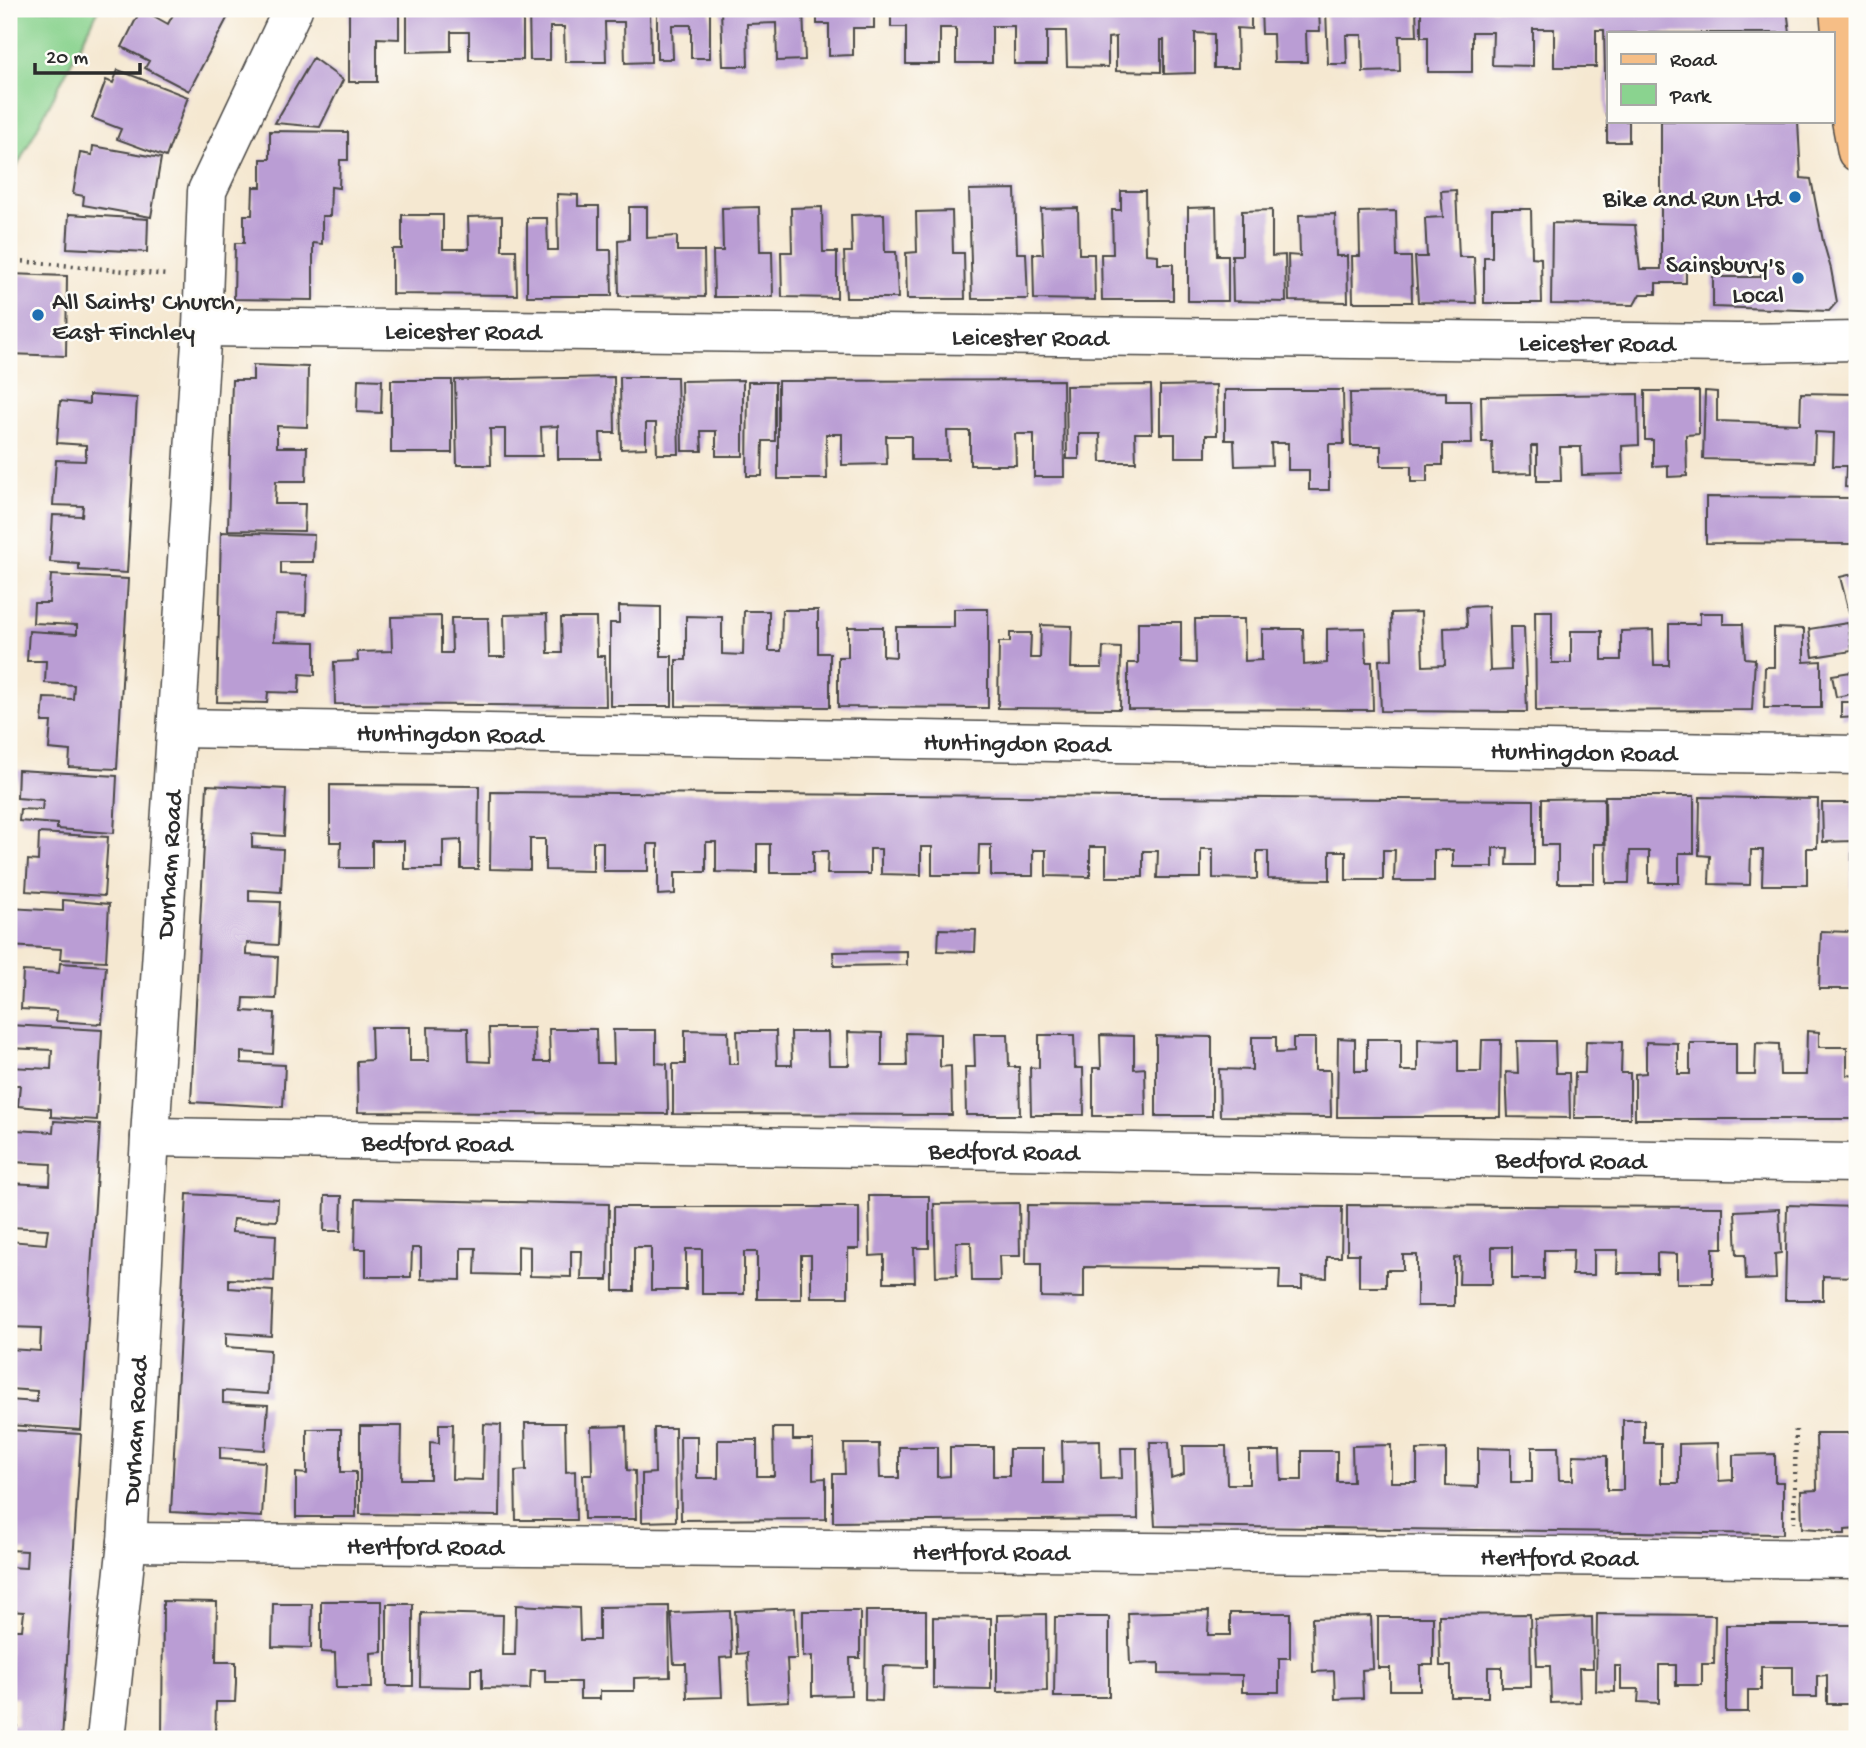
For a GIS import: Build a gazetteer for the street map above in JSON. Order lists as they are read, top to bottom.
{
  "streets": {
    "street": [
      "Leicester Road",
      "Huntingdon Road",
      "Durham Road",
      "Bedford Road",
      "Hertford Road"
    ]
  },
  "crossings": [
    ["Leicester Road", "Durham Road"],
    ["Huntingdon Road", "Durham Road"],
    ["Durham Road", "Bedford Road"],
    ["Durham Road", "Hertford Road"]
  ],
  "places": ["Bike and Run Ltd", "Sainsbury's Local", "All Saints' Church, East Finchley"],
  "legend": ["Road", "Park"],
  "scale_bar": "20 m"
}
